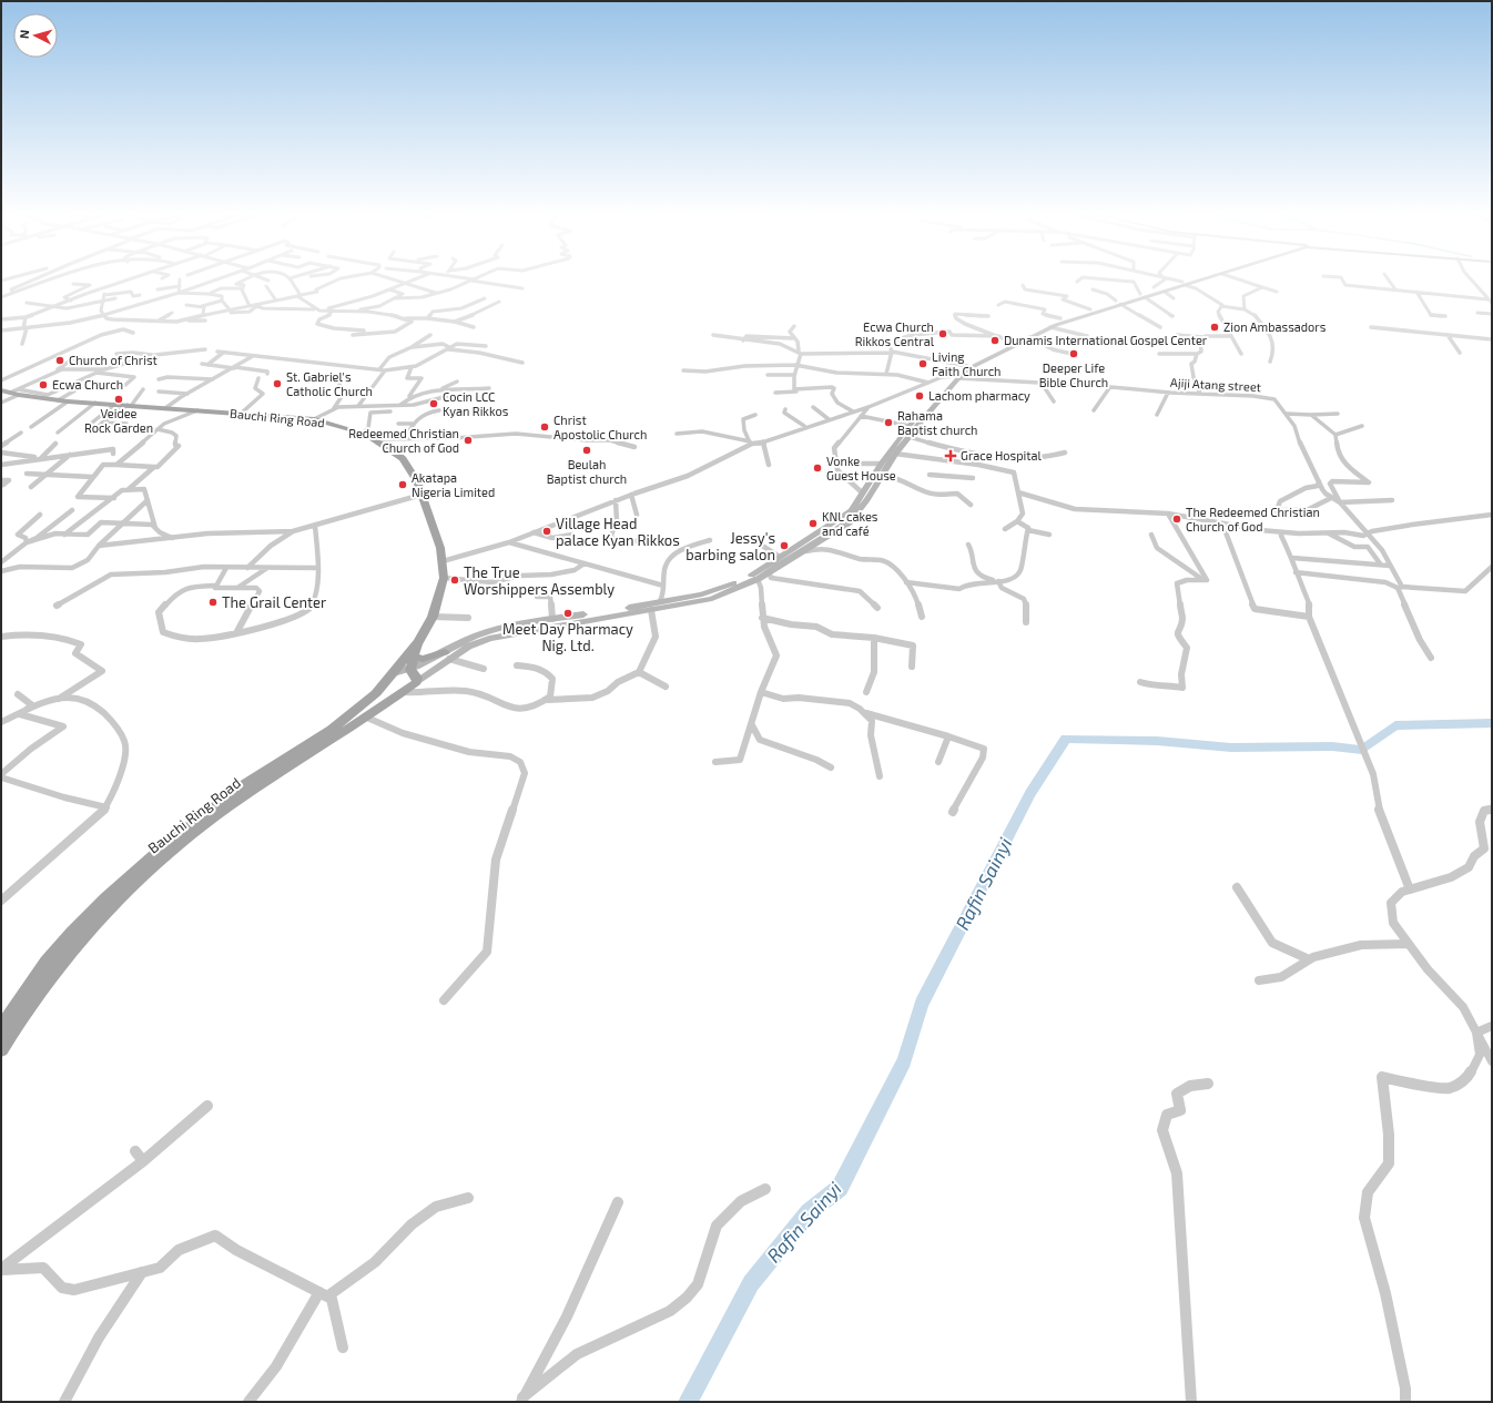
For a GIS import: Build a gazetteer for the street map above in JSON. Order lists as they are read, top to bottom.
{
  "streets": {
    "main road": ["Bauchi Ring Road"],
    "street": ["Ajiji Atang street"]
  },
  "water": ["Rafin Sainyi"],
  "places": {
    "other": [
      "Zion Ambassadors",
      "Ecwa Church Rikkos Central",
      "Dunamis International Gospel Center",
      "Deeper Life Bible Church",
      "Church of Christ",
      "Living Faith Church",
      "St. Gabriel's Catholic Church",
      "Ecwa Church",
      "Lachom pharmacy",
      "Veidee Rock Garden",
      "Cocin LCC Kyan Rikkos",
      "Rahama Baptist church",
      "Christ Apostolic Church",
      "Redeemed Christian Church of God",
      "Beulah Baptist church",
      "Vonke Guest House",
      "Akatapa Nigeria Limited",
      "The Redeemed Christian Church of God",
      "KNL cakes and café",
      "Village Head palace Kyan Rikkos",
      "Jessy's barbing salon",
      "The True Worshippers Assembly",
      "The Grail Center",
      "Meet Day Pharmacy Nig. Ltd."
    ],
    "health": ["Grace Hospital"]
  },
  "north": "left"
}
